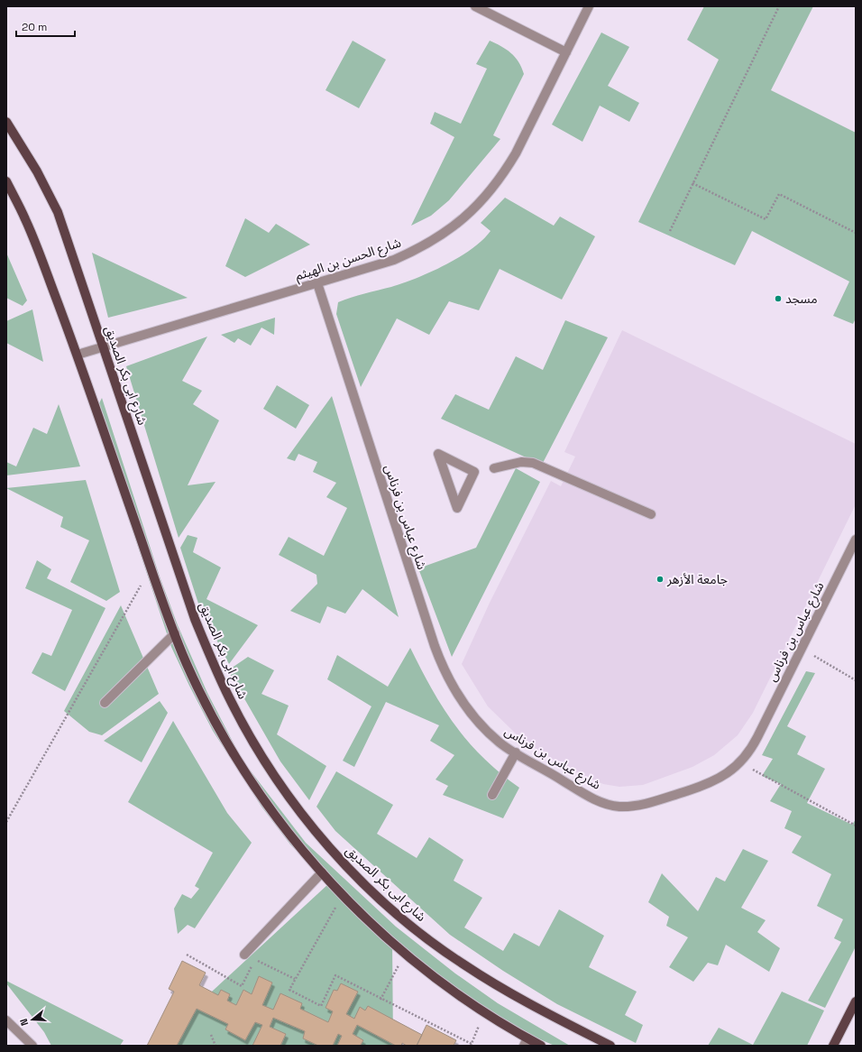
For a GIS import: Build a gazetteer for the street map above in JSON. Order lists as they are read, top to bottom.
{
  "streets": {
    "main road": ["شارع ابى بكر الصديق"],
    "street": ["شارع الحسن بن الهيثم", "شارع عباس بن فرناس"]
  },
  "crossings": [
    ["شارع الحسن بن الهيثم", "شارع ابى بكر الصديق"],
    ["شارع الحسن بن الهيثم", "شارع عباس بن فرناس"]
  ],
  "places": ["مسجد", "جامعة الأزهر"],
  "scale_bar": "20 m",
  "north": "left"
}
